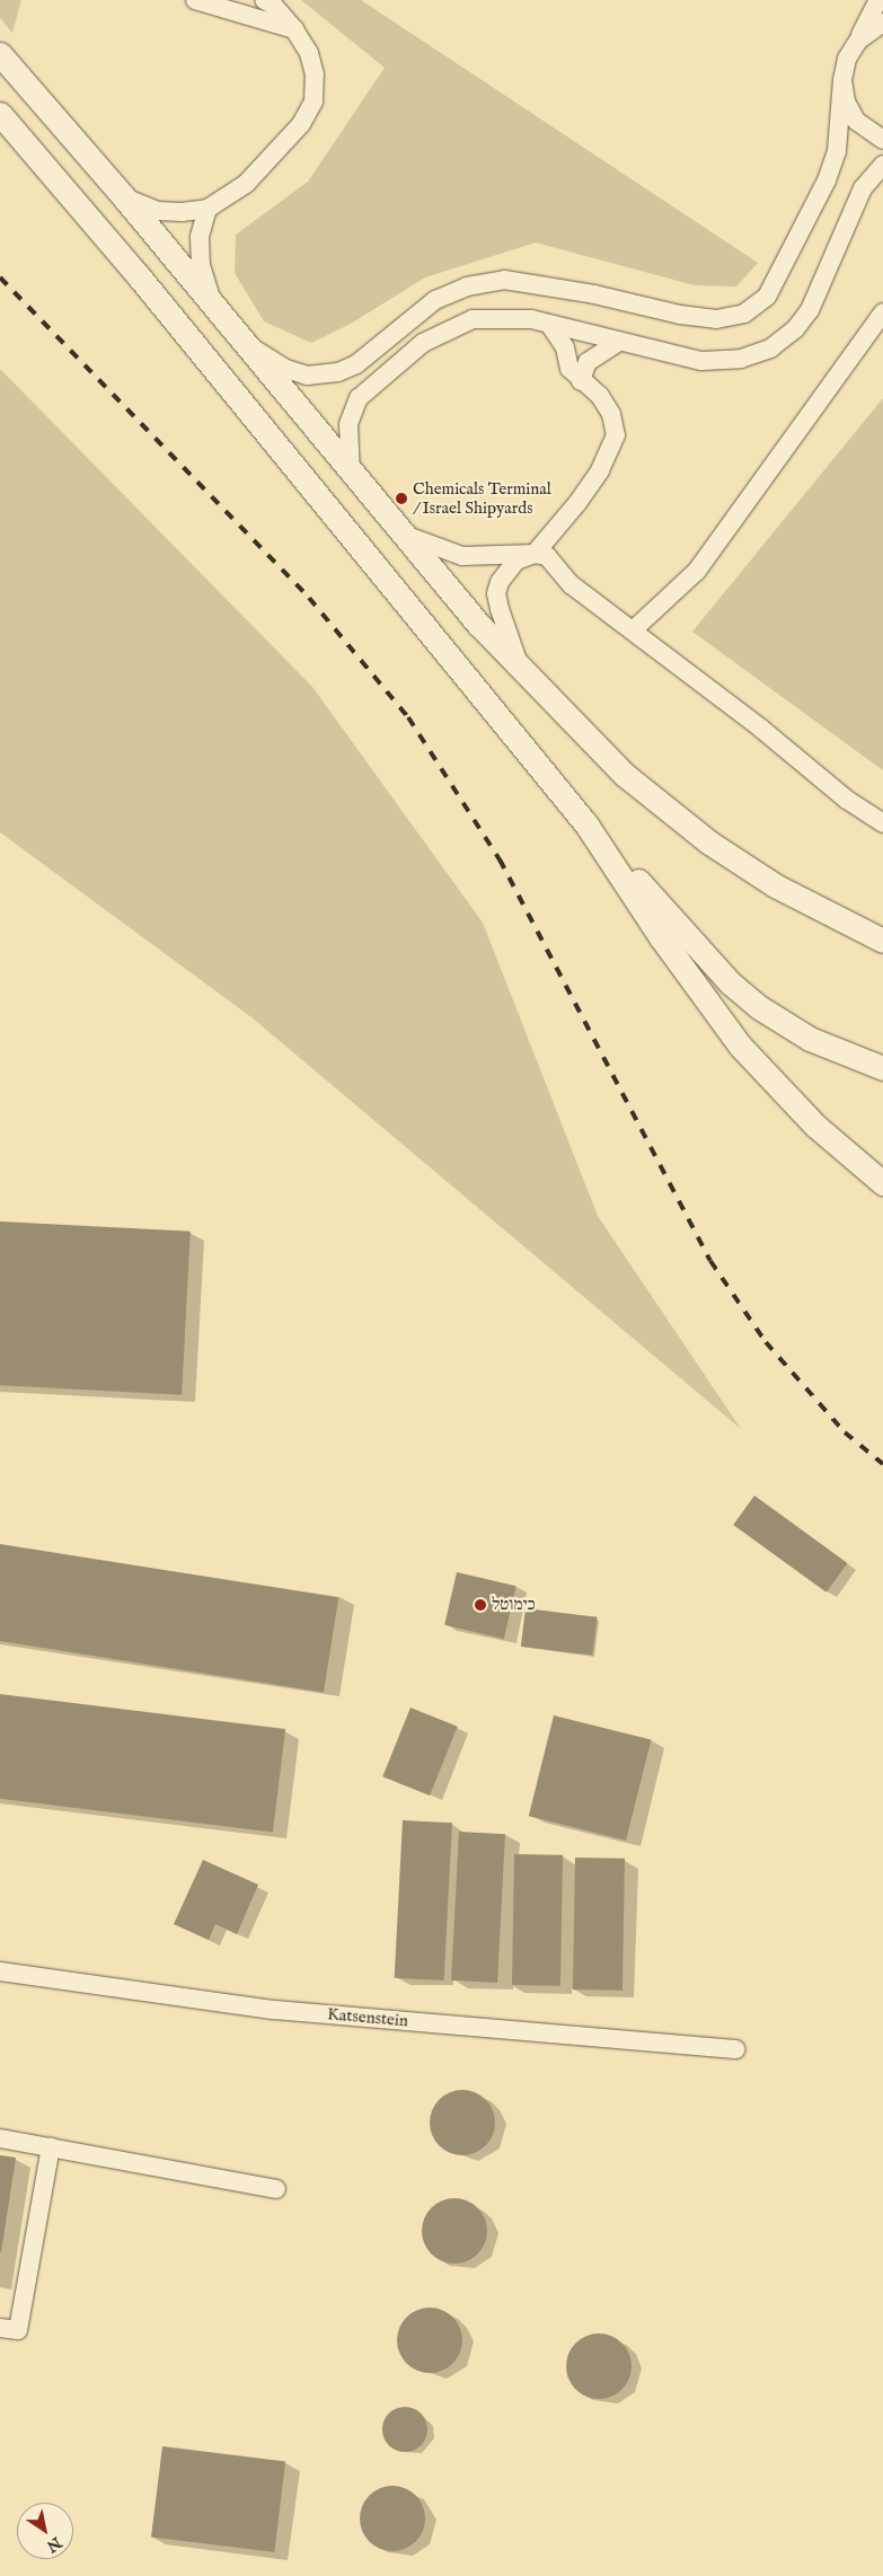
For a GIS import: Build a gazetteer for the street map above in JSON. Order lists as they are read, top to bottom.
{
  "streets": {
    "street": ["Katsenstein"]
  },
  "places": ["Chemicals Terminal / Israel Shipyards", "כימוטל"],
  "north": "bottom right"
}
